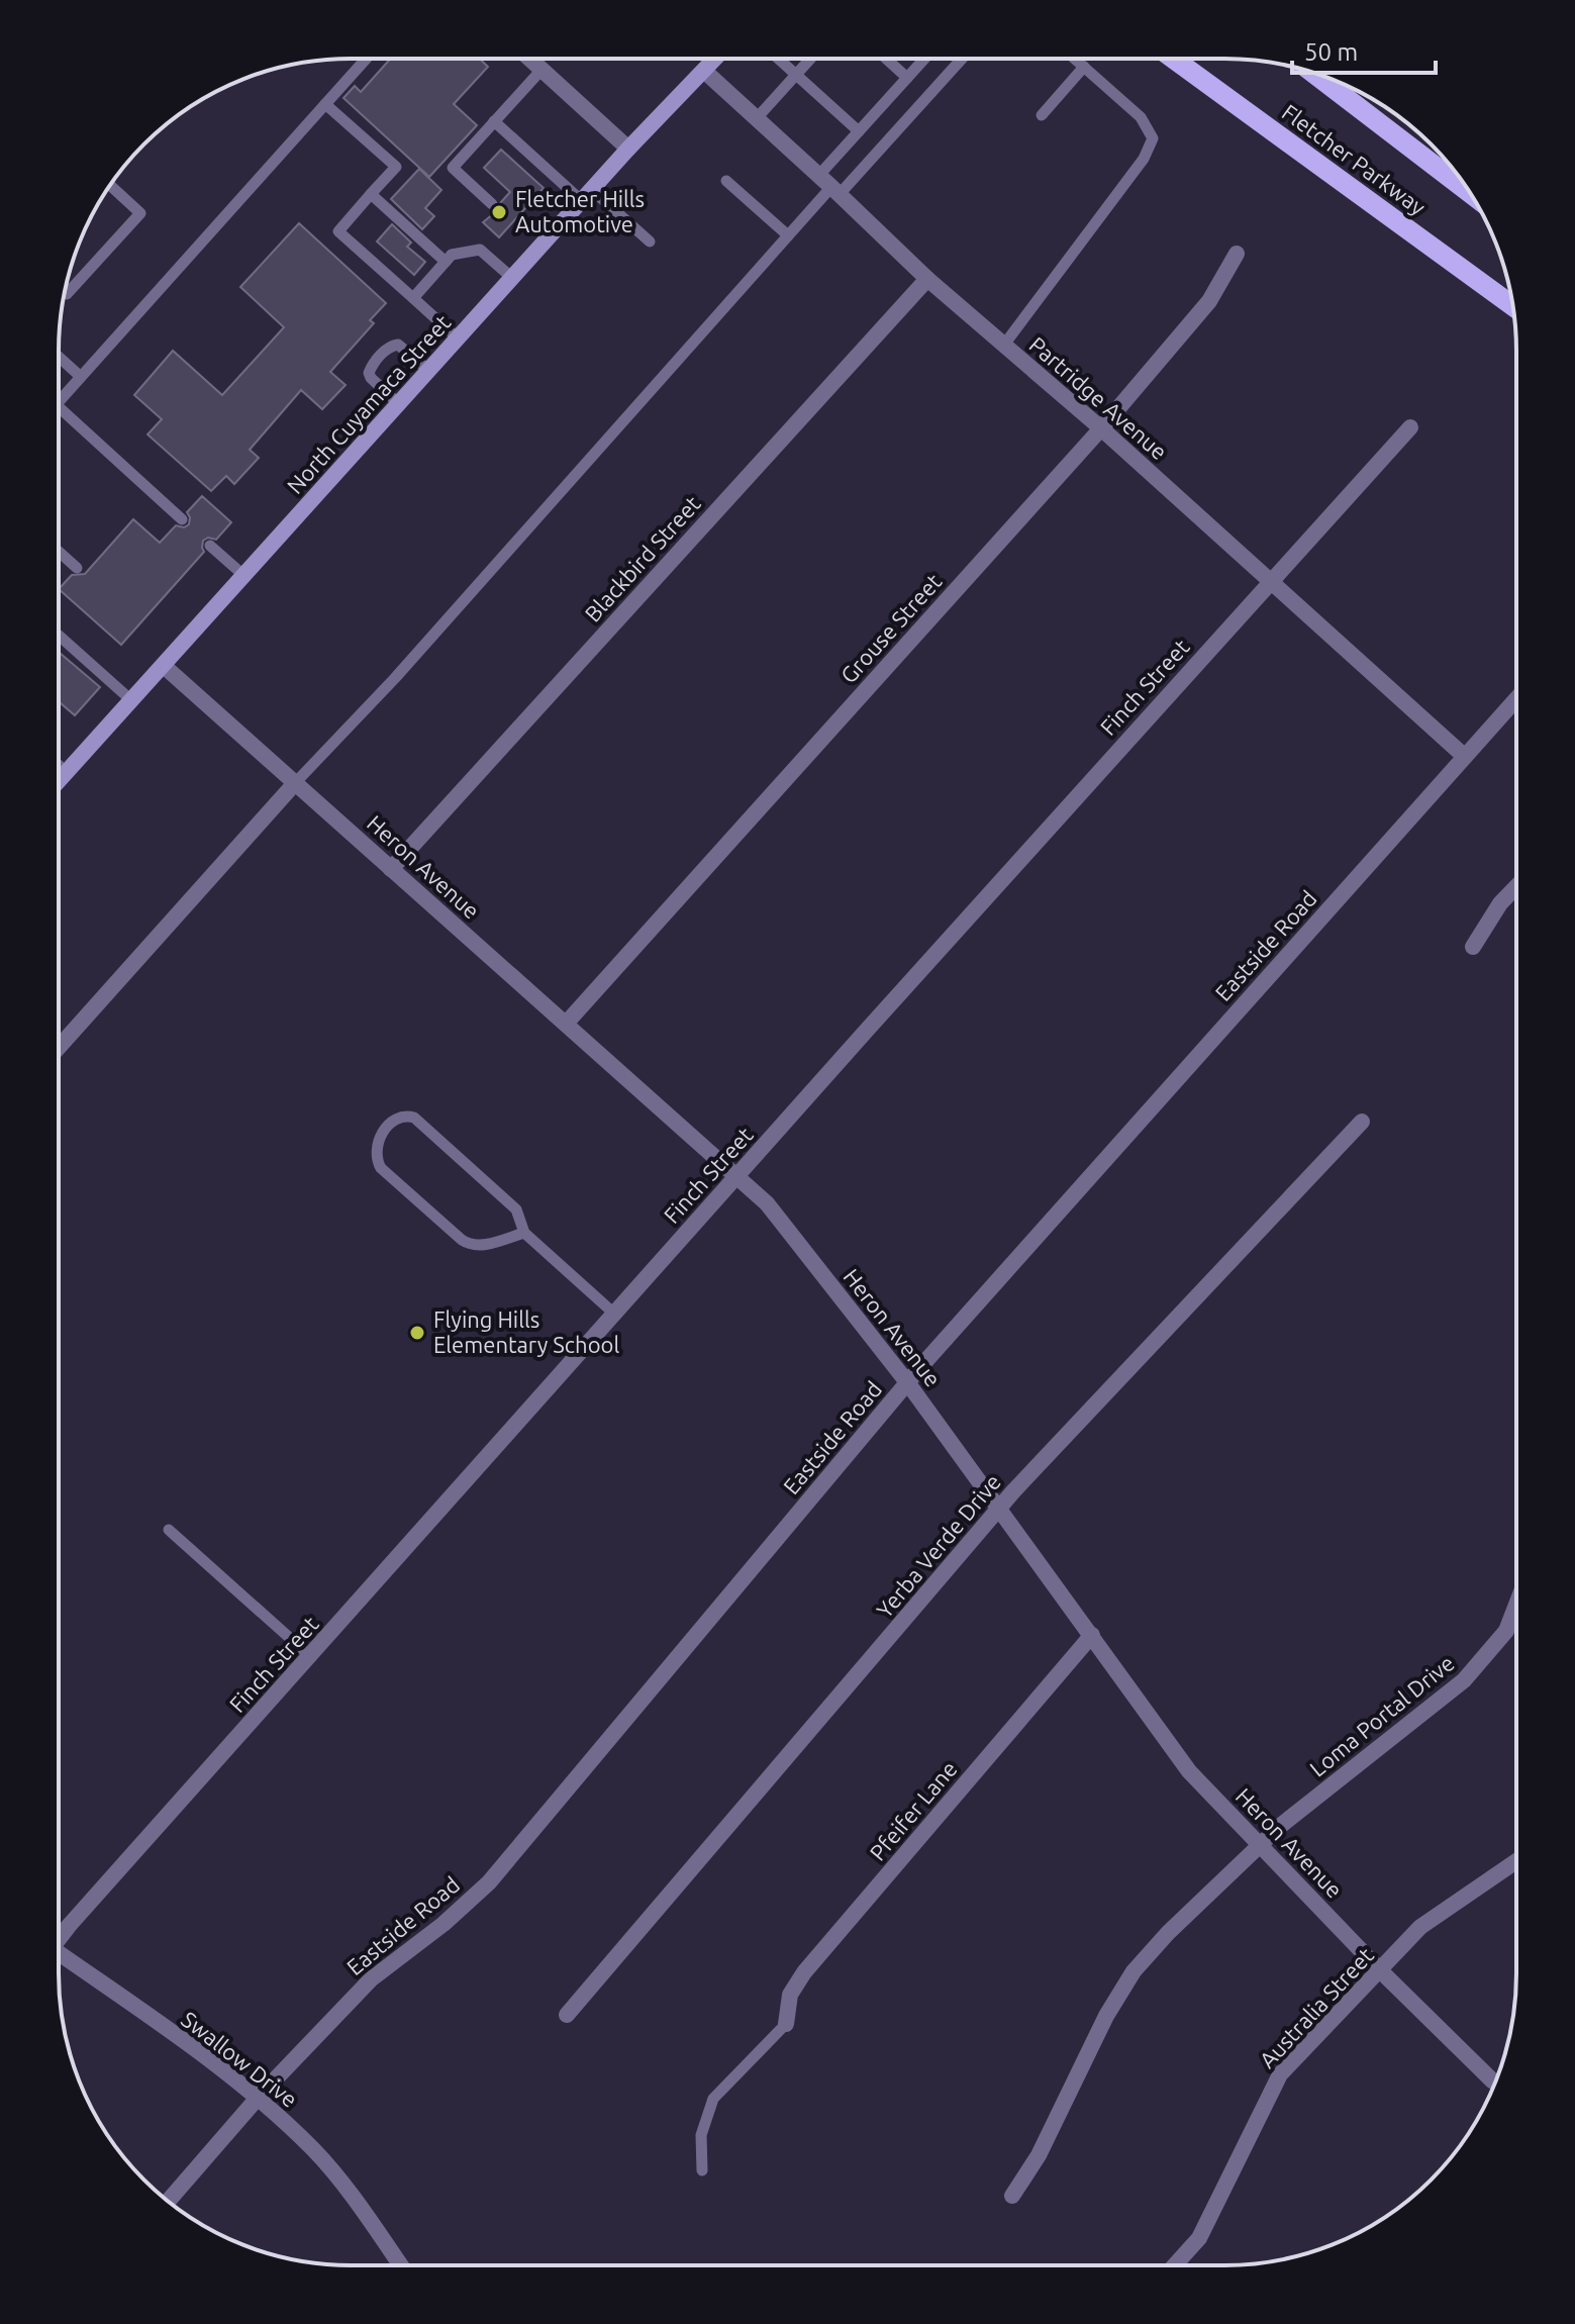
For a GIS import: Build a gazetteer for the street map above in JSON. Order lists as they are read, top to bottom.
{
  "streets": {
    "main road": ["Fletcher Parkway", "North Cuyamaca Street"],
    "street": [
      "Partridge Avenue",
      "Blackbird Street",
      "Grouse Street",
      "Finch Street",
      "Heron Avenue",
      "Eastside Road",
      "Yerba Verde Drive",
      "Loma Portal Drive",
      "Pfeifer Lane",
      "Australia Street",
      "Swallow Drive"
    ]
  },
  "crossings": [
    ["Partridge Avenue", "North Cuyamaca Street"],
    ["Partridge Avenue", "Blackbird Street"],
    ["Partridge Avenue", "Grouse Street"],
    ["Partridge Avenue", "Finch Street"],
    ["Partridge Avenue", "Eastside Road"],
    ["North Cuyamaca Street", "Heron Avenue"],
    ["Blackbird Street", "Heron Avenue"],
    ["Grouse Street", "Heron Avenue"],
    ["Finch Street", "Heron Avenue"],
    ["Heron Avenue", "Eastside Road"],
    ["Heron Avenue", "Yerba Verde Drive"],
    ["Heron Avenue", "Loma Portal Drive"],
    ["Heron Avenue", "Pfeifer Lane"],
    ["Heron Avenue", "Australia Street"],
    ["Eastside Road", "Swallow Drive"]
  ],
  "places": ["Fletcher Hills Automotive", "Flying Hills Elementary School"],
  "scale_bar": "50 m"
}
